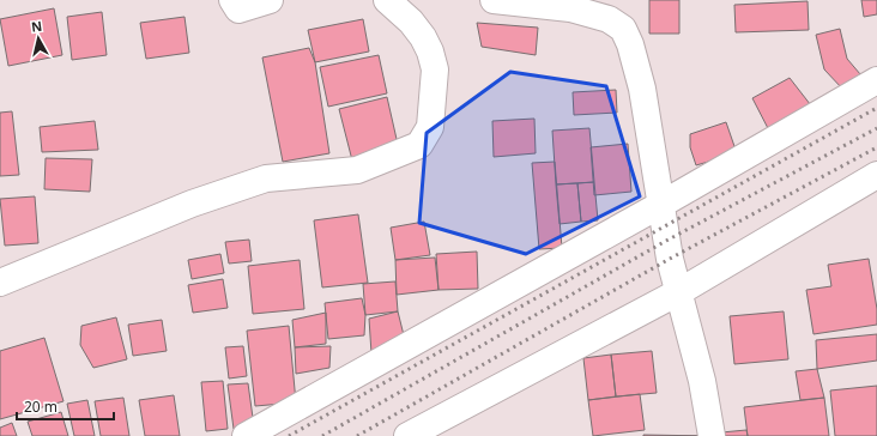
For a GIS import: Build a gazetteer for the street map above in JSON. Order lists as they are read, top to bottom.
{
  "scale_bar": "20 m",
  "north": "top"
}
